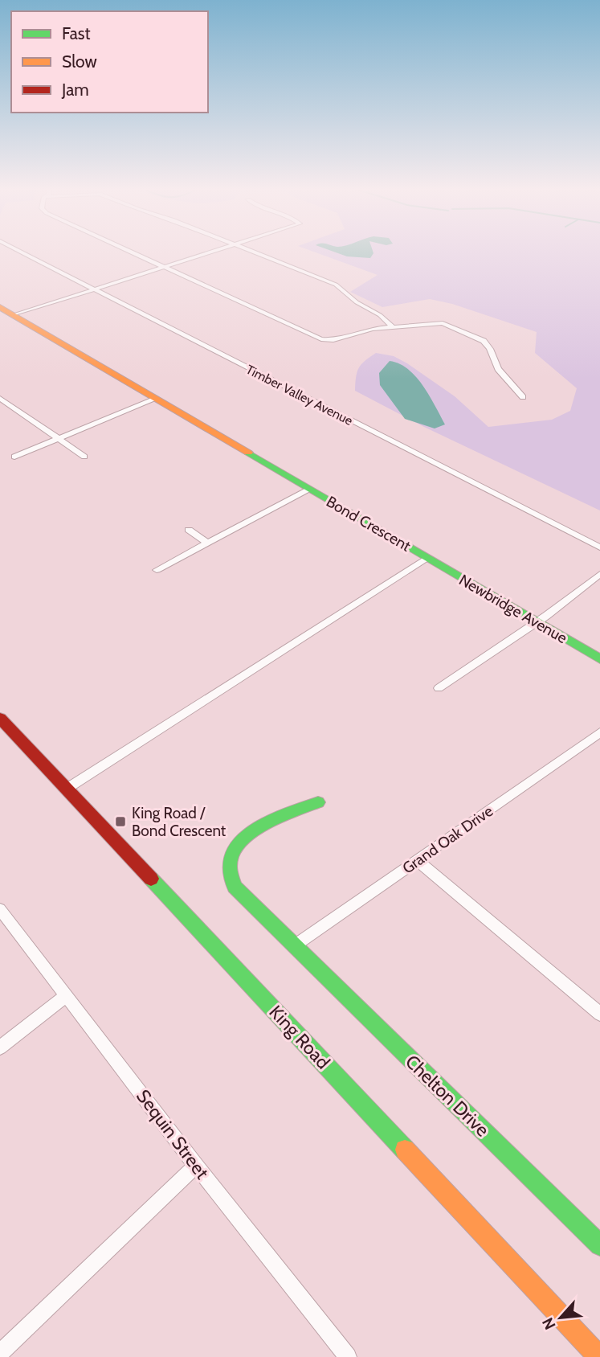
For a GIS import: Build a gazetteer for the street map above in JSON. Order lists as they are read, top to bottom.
{
  "streets": {
    "street": [
      "Timber Valley Avenue",
      "Bond Crescent",
      "Newbridge Avenue",
      "Grand Oak Drive",
      "King Road",
      "Chelton Drive",
      "Sequin Street"
    ]
  },
  "crossings": [
    ["Bond Crescent", "Newbridge Avenue"],
    ["Bond Crescent", "King Road"],
    ["Grand Oak Drive", "Chelton Drive"]
  ],
  "places": {
    "transit": ["King Road / Bond Crescent"]
  },
  "legend": ["Fast", "Slow", "Jam"],
  "north": "bottom left"
}
